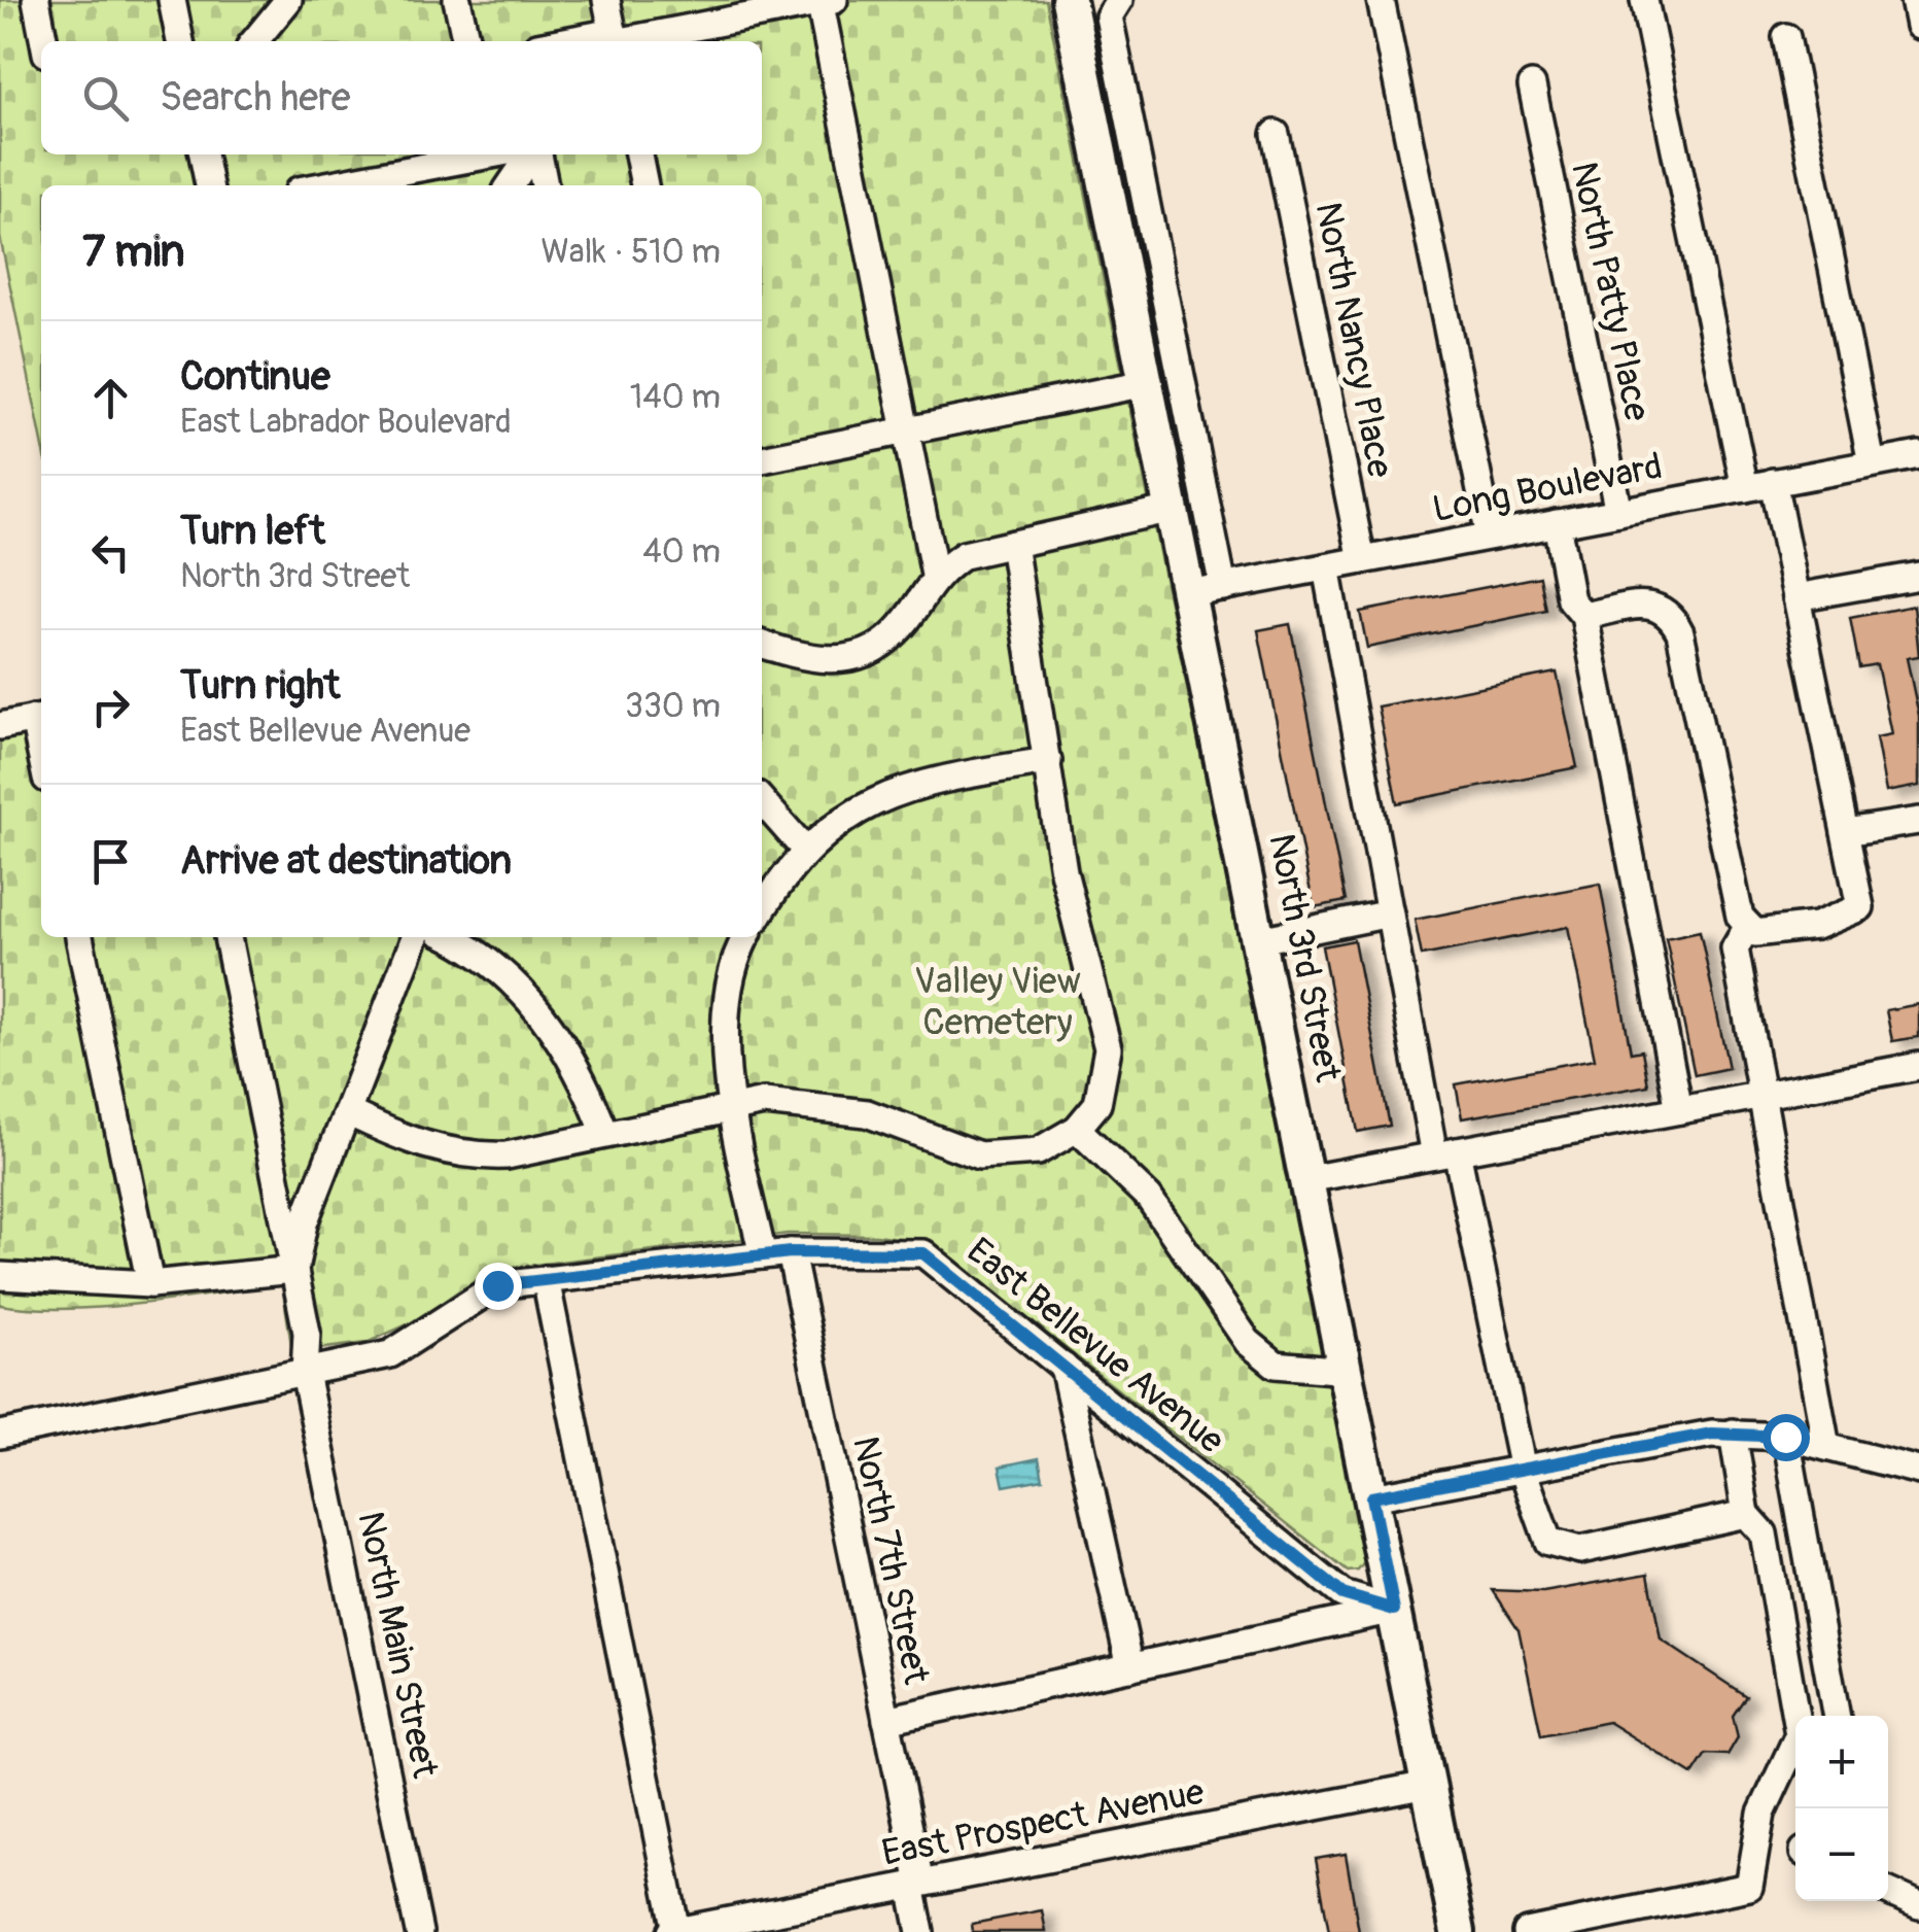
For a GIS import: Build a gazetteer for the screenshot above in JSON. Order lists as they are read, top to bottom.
{
  "streets": {
    "main road": ["North 3rd Street"],
    "street": [
      "North Patty Place",
      "North Nancy Place",
      "Long Boulevard",
      "East Bellevue Avenue",
      "North 7th Street",
      "North Main Street",
      "East Prospect Avenue"
    ]
  },
  "crossings": [
    ["North Patty Place", "Long Boulevard"],
    ["North Nancy Place", "Long Boulevard"],
    ["Long Boulevard", "North 3rd Street"],
    ["North 3rd Street", "East Bellevue Avenue"],
    ["North 3rd Street", "East Prospect Avenue"],
    ["East Bellevue Avenue", "North 7th Street"],
    ["East Bellevue Avenue", "North Main Street"],
    ["North 7th Street", "East Prospect Avenue"]
  ],
  "parks": ["Valley View Cemetery"],
  "page": {
    "search": "Search here",
    "heading": ["7 min", "Walk · 510 m"],
    "list": [
      ["Continue", "East Labrador Boulevard", "140 m"],
      ["Turn left", "North 3rd Street", "40 m"],
      ["Turn right", "East Bellevue Avenue", "330 m"],
      "Arrive at destination"
    ],
    "map_buttons": ["+", "−"]
  }
}
